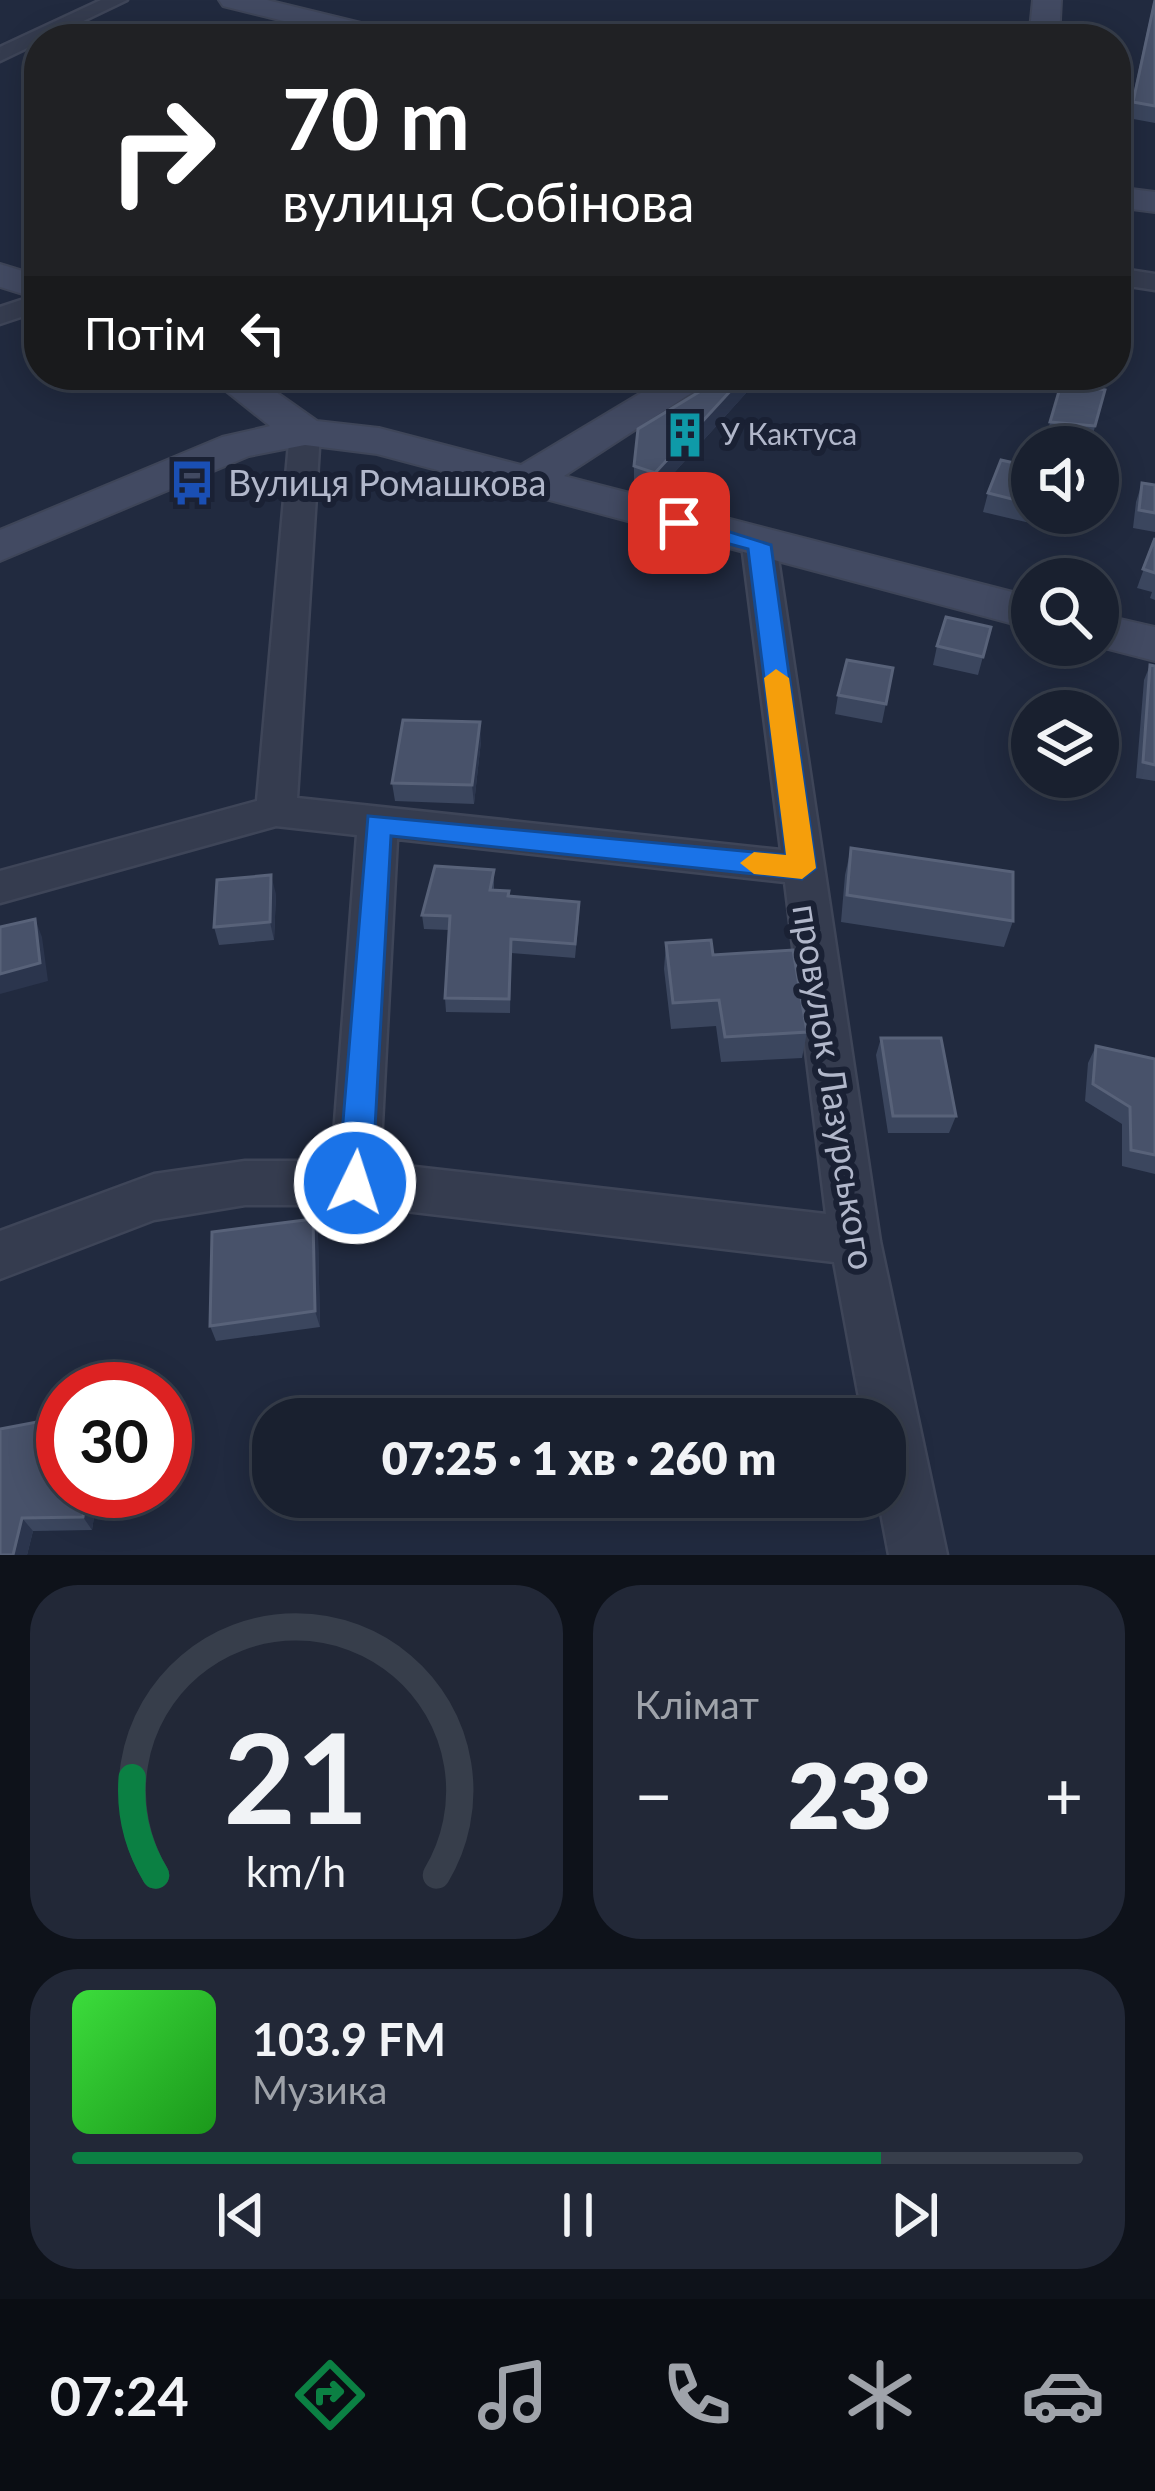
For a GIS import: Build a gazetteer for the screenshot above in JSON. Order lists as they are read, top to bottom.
{
  "streets": {
    "street": ["провулок Лазурського"]
  },
  "places": {
    "building": ["У Кактуса"],
    "bus stop": ["Вулиця Ромашкова"]
  },
  "page": {
    "turn": ["70 m", "вулиця Собінова"],
    "then": "Потім",
    "limit": "30",
    "trip": "07:25 · 1 хв · 260 m",
    "tile": "Клімат",
    "heat": ["−", "23°", "+"],
    "song": ["103.9 FM", "Музика"],
    "tabs": "07:24",
    "gauge": ["21", "km/h"]
  }
}
